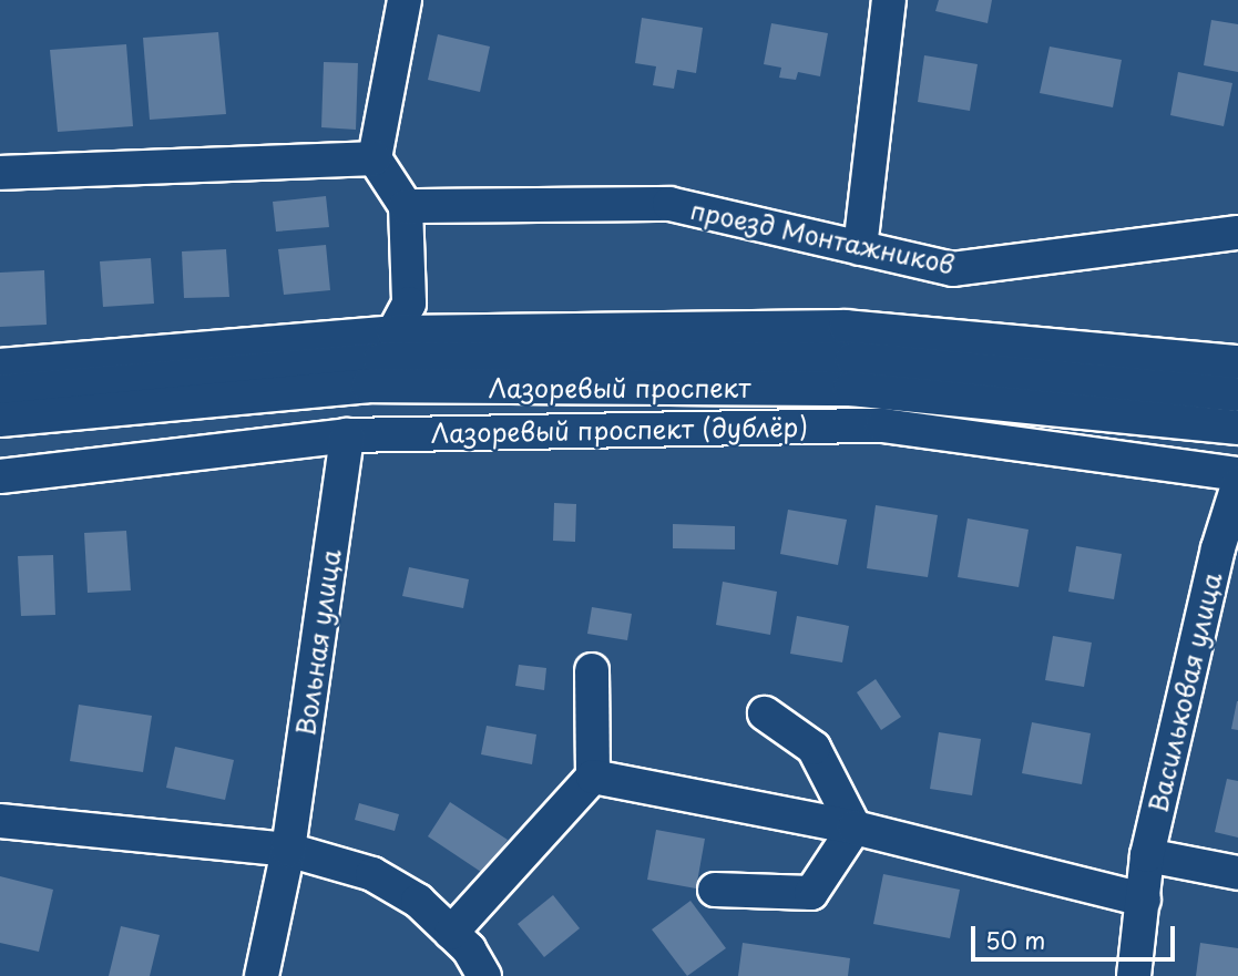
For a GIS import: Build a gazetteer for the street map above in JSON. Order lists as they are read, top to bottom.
{
  "streets": {
    "street": [
      "проезд Монтажников",
      "Лазоревый проспект",
      "Лазоревый проспект (дублёр)",
      "Вольная улица",
      "Васильковая улица"
    ]
  },
  "crossings": [
    ["Лазоревый проспект (дублёр)", "Вольная улица"]
  ],
  "scale_bar": "50 m"
}
